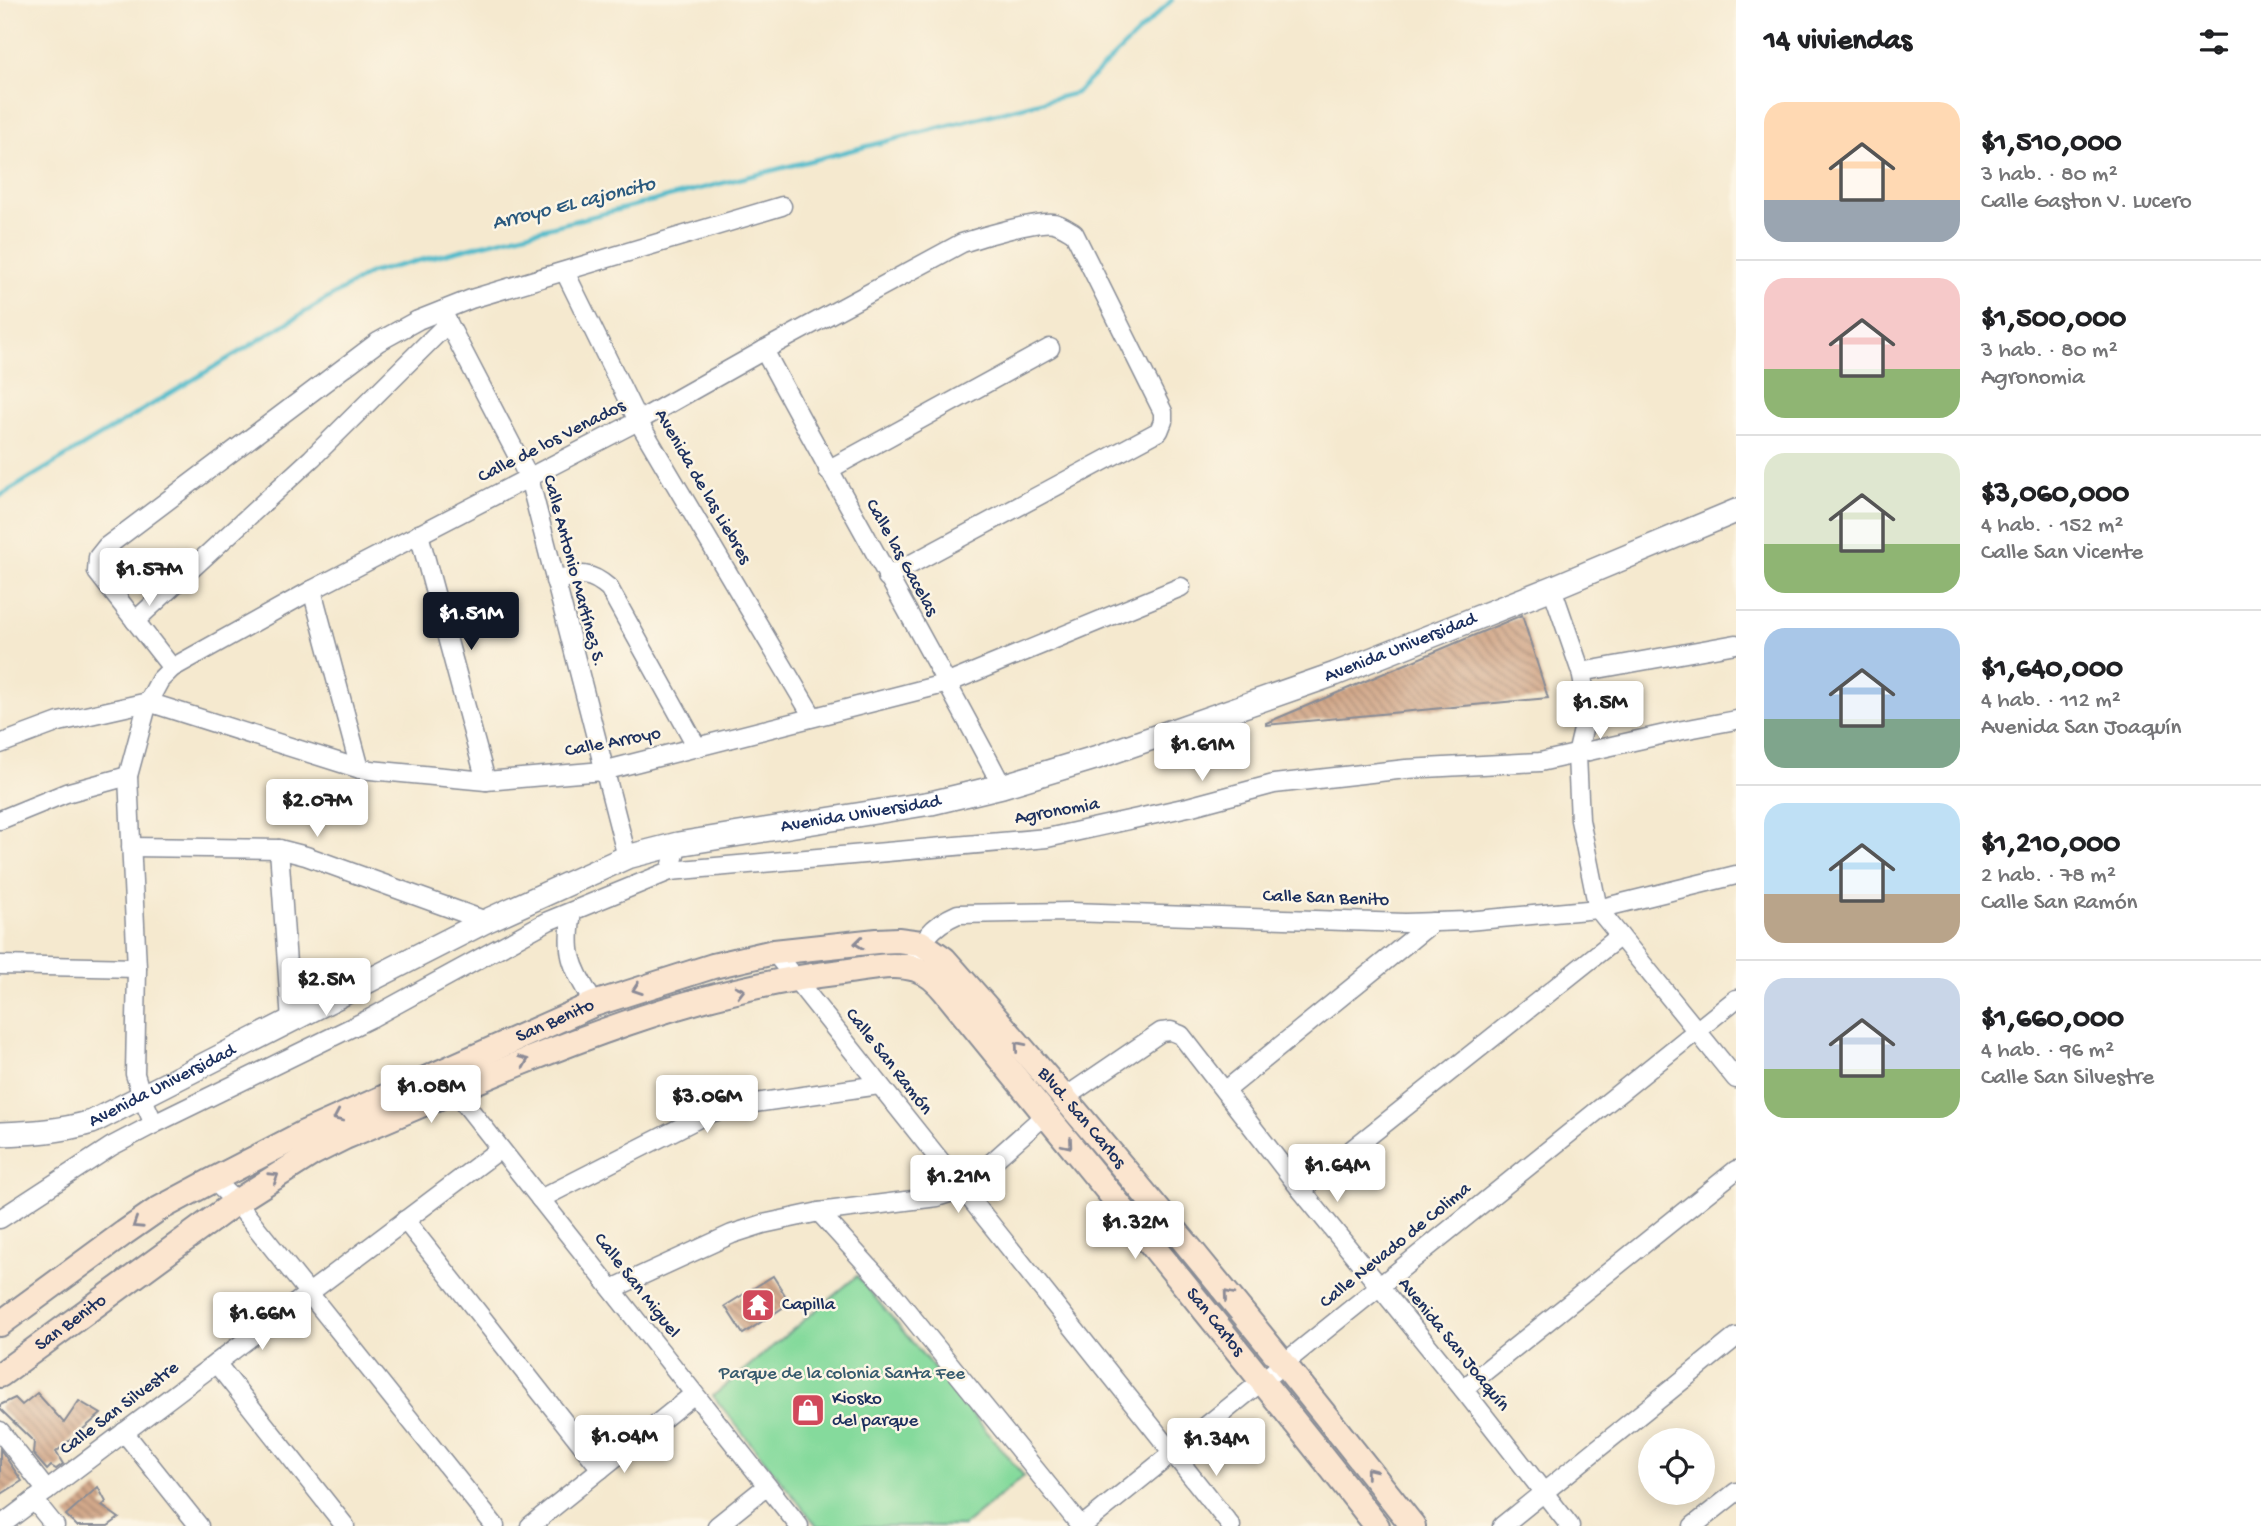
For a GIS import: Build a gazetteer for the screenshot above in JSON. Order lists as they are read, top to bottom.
{
  "streets": {
    "main road": ["San Benito", "Blvd. San Carlos", "San Carlos"],
    "street": [
      "Calle de los Venados",
      "Avenida de las Liebres",
      "Calle las Gacelas",
      "Calle Antonio Martínez S.",
      "Avenida Universidad",
      "Calle Arroyo",
      "Agronomia",
      "Calle San Benito",
      "Calle San Ramón",
      "Calle Nevado de Colima",
      "Calle San Miguel",
      "Avenida San Joaquín",
      "Calle San Silvestre"
    ]
  },
  "crossings": [
    ["Calle de los Venados", "Avenida de las Liebres"],
    ["Calle de los Venados", "Calle las Gacelas"],
    ["Calle de los Venados", "Calle Antonio Martínez S."],
    ["Calle de los Venados", "Avenida Universidad"],
    ["Calle de los Venados", "Calle Arroyo"],
    ["Avenida de las Liebres", "Calle Arroyo"],
    ["Calle las Gacelas", "Avenida Universidad"],
    ["Calle las Gacelas", "Calle Arroyo"],
    ["Calle Antonio Martínez S.", "Avenida Universidad"],
    ["Calle Antonio Martínez S.", "Calle Arroyo"],
    ["Calle San Benito", "San Benito"],
    ["Calle San Benito", "Blvd. San Carlos"],
    ["San Benito", "Calle San Ramón"],
    ["San Benito", "Blvd. San Carlos"],
    ["San Benito", "Calle San Miguel"],
    ["San Benito", "San Carlos"],
    ["Calle San Ramón", "Calle Nevado de Colima"],
    ["Blvd. San Carlos", "Calle Nevado de Colima"],
    ["Blvd. San Carlos", "Avenida San Joaquín"],
    ["Calle Nevado de Colima", "San Carlos"],
    ["Calle Nevado de Colima", "Avenida San Joaquín"],
    ["Calle San Miguel", "Calle San Silvestre"]
  ],
  "one_way": ["Blvd. San Carlos", "San Carlos"],
  "water": ["Arroyo EL cajoncito"],
  "parks": ["Parque de la colonia Santa Fee"],
  "places": {
    "temple": ["Capilla"],
    "shop": ["Kiosko del parque"]
  },
  "page": {
    "heading": "14 viviendas",
    "list": [
      {
        "name": "$1,510,000",
        "note": "3 hab. · 80 m² · Calle Gaston V. Lucero"
      },
      {
        "name": "$1,500,000",
        "note": "3 hab. · 80 m² · Agronomia"
      },
      {
        "name": "$3,060,000",
        "note": "4 hab. · 152 m² · Calle San Vicente"
      },
      {
        "name": "$1,640,000",
        "note": "4 hab. · 112 m² · Avenida San Joaquín"
      },
      {
        "name": "$1,210,000",
        "note": "2 hab. · 78 m² · Calle San Ramón"
      },
      {
        "name": "$1,660,000",
        "note": "4 hab. · 96 m² · Calle San Silvestre"
      }
    ],
    "price": [
      "$1.57M",
      "$1.51M",
      "$1.5M",
      "$1.61M",
      "$2.07M",
      "$2.5M",
      "$1.08M",
      "$3.06M",
      "$1.64M",
      "$1.21M",
      "$1.32M",
      "$1.66M",
      "$1.04M",
      "$1.34M"
    ]
  }
}
